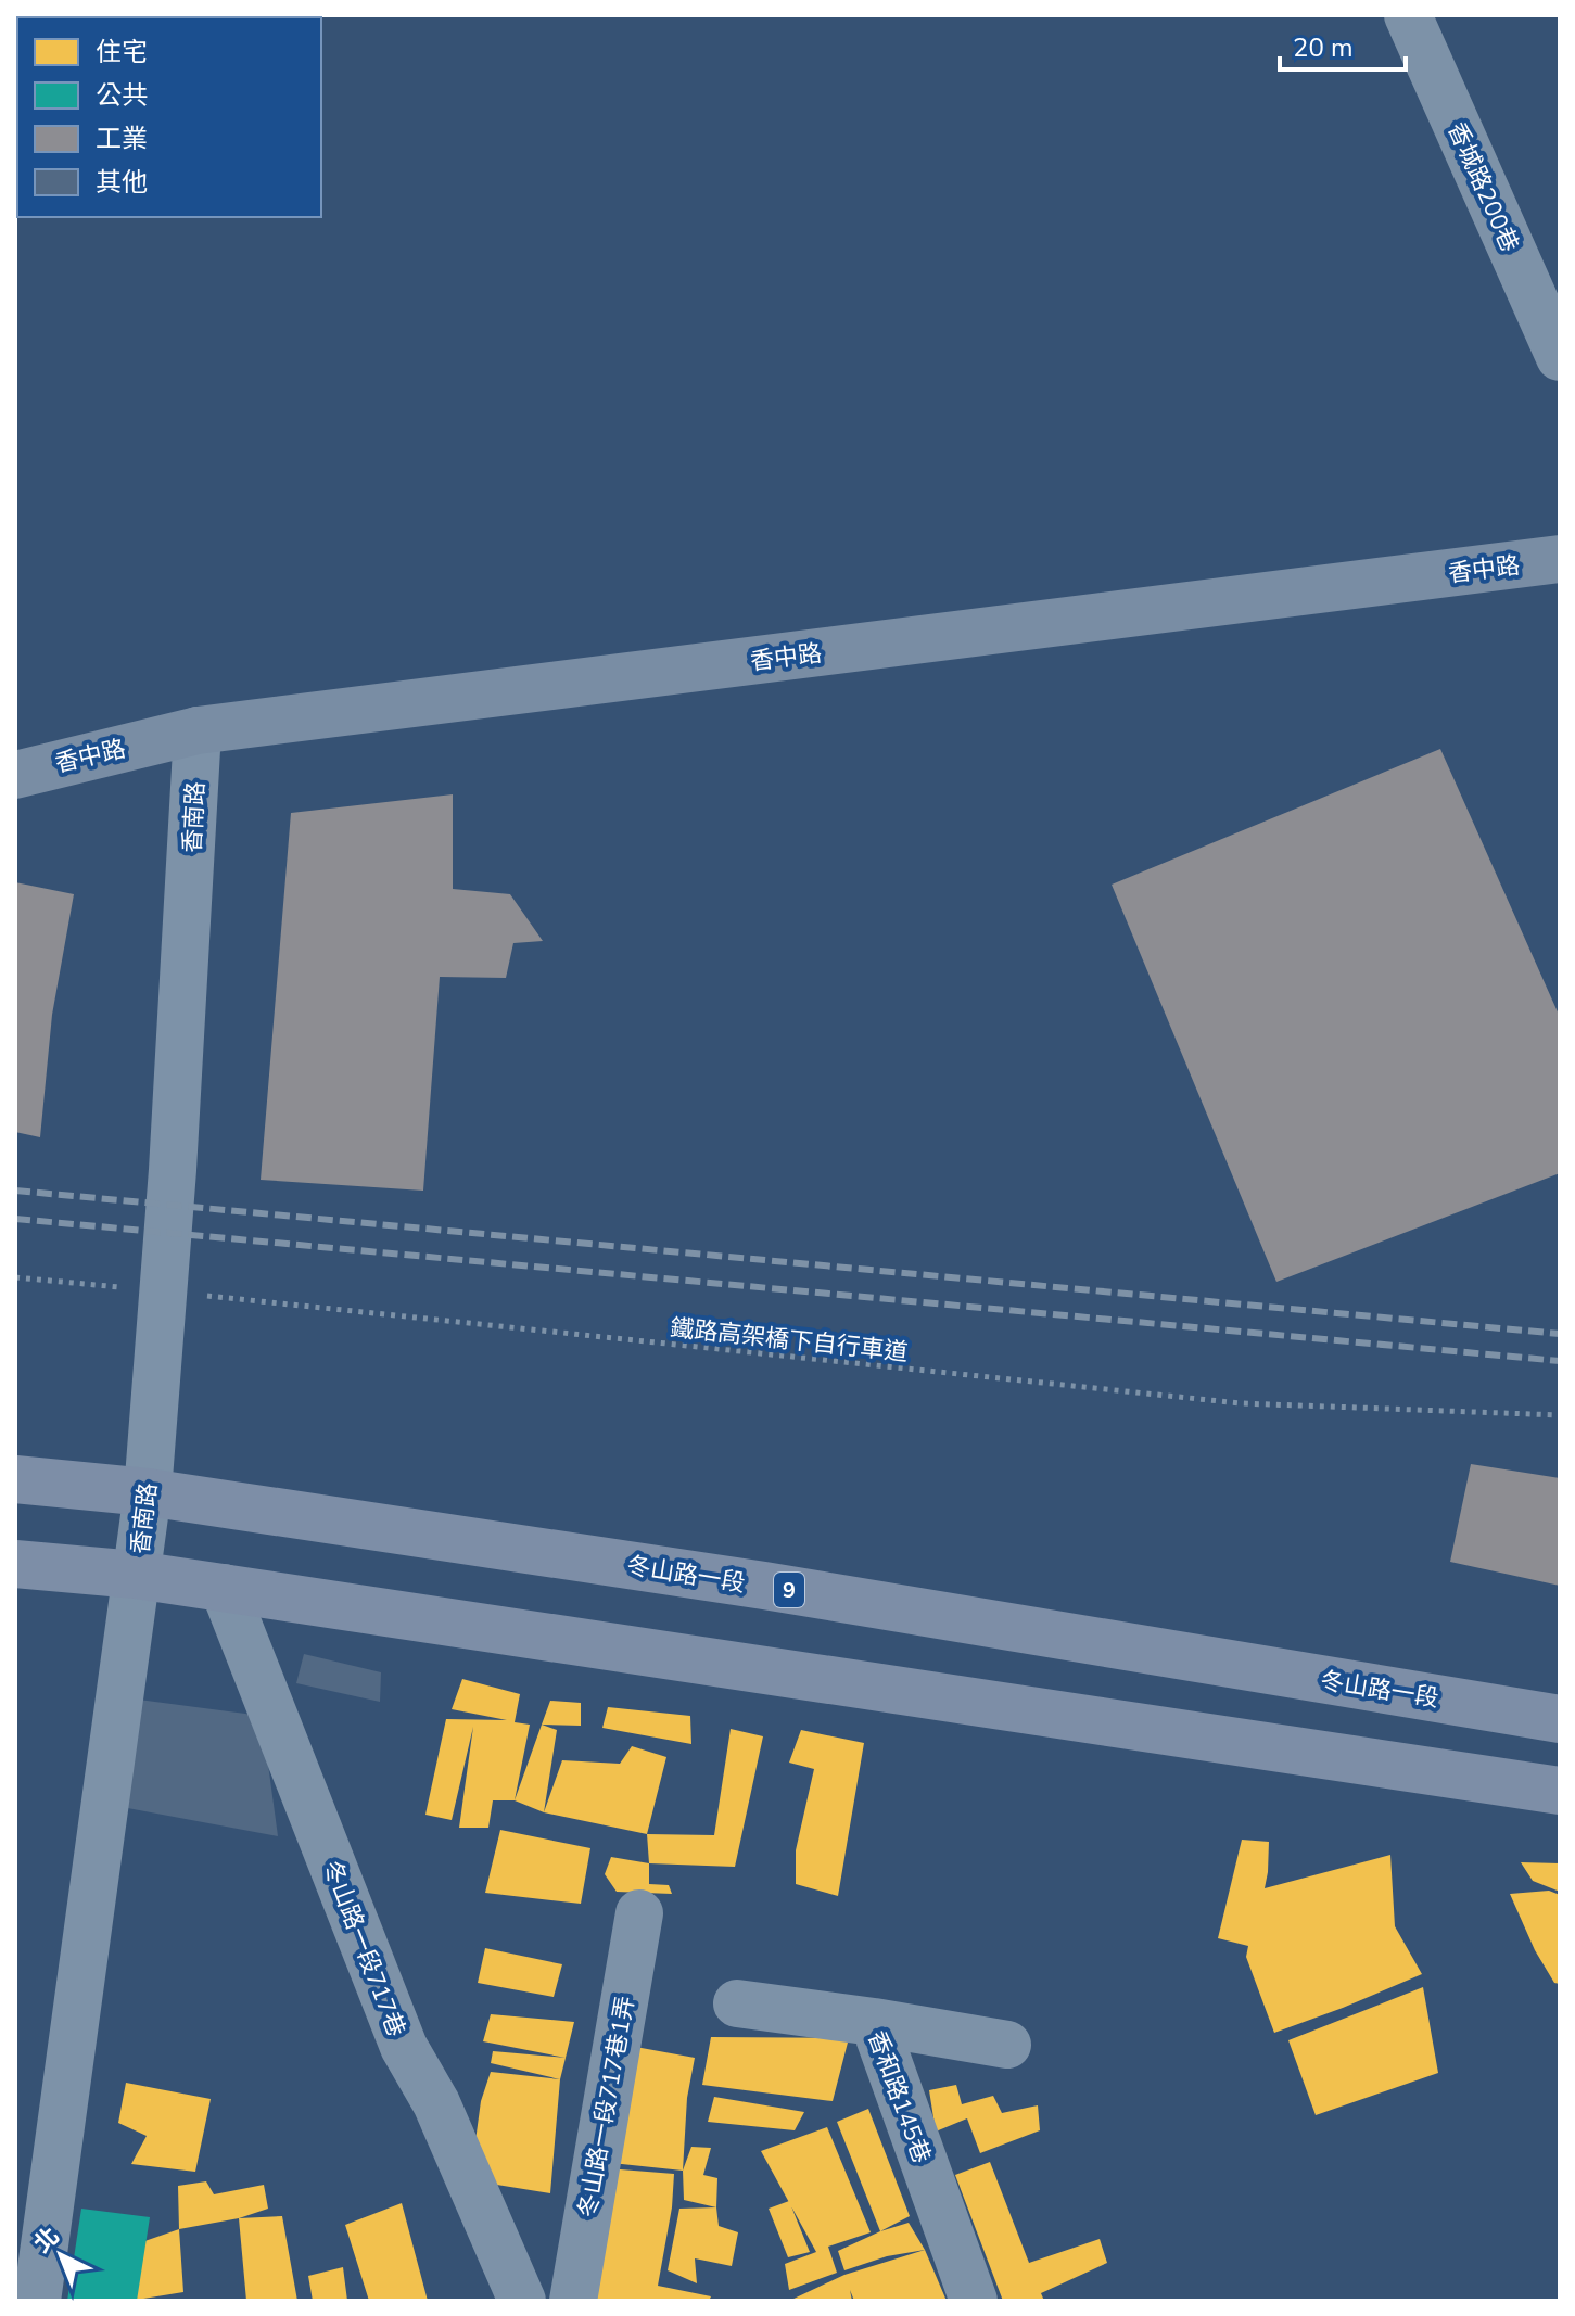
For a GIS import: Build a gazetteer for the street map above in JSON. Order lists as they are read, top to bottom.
{
  "streets": {
    "main road": ["冬山路一段", "9"],
    "street": [
      "香城路200巷",
      "香中路",
      "香南路",
      "冬山路一段717巷",
      "香和路145巷",
      "冬山路一段717巷1弄"
    ],
    "path": ["鐵路高架橋下自行車道"]
  },
  "crossings": [
    ["香中路", "香南路"],
    ["香南路", "鐵路高架橋下自行車道"],
    ["香南路", "冬山路一段"]
  ],
  "legend": [
    "住宅",
    "公共",
    "工業",
    "其他"
  ],
  "scale_bar": "20 m",
  "north": "top left"
}
